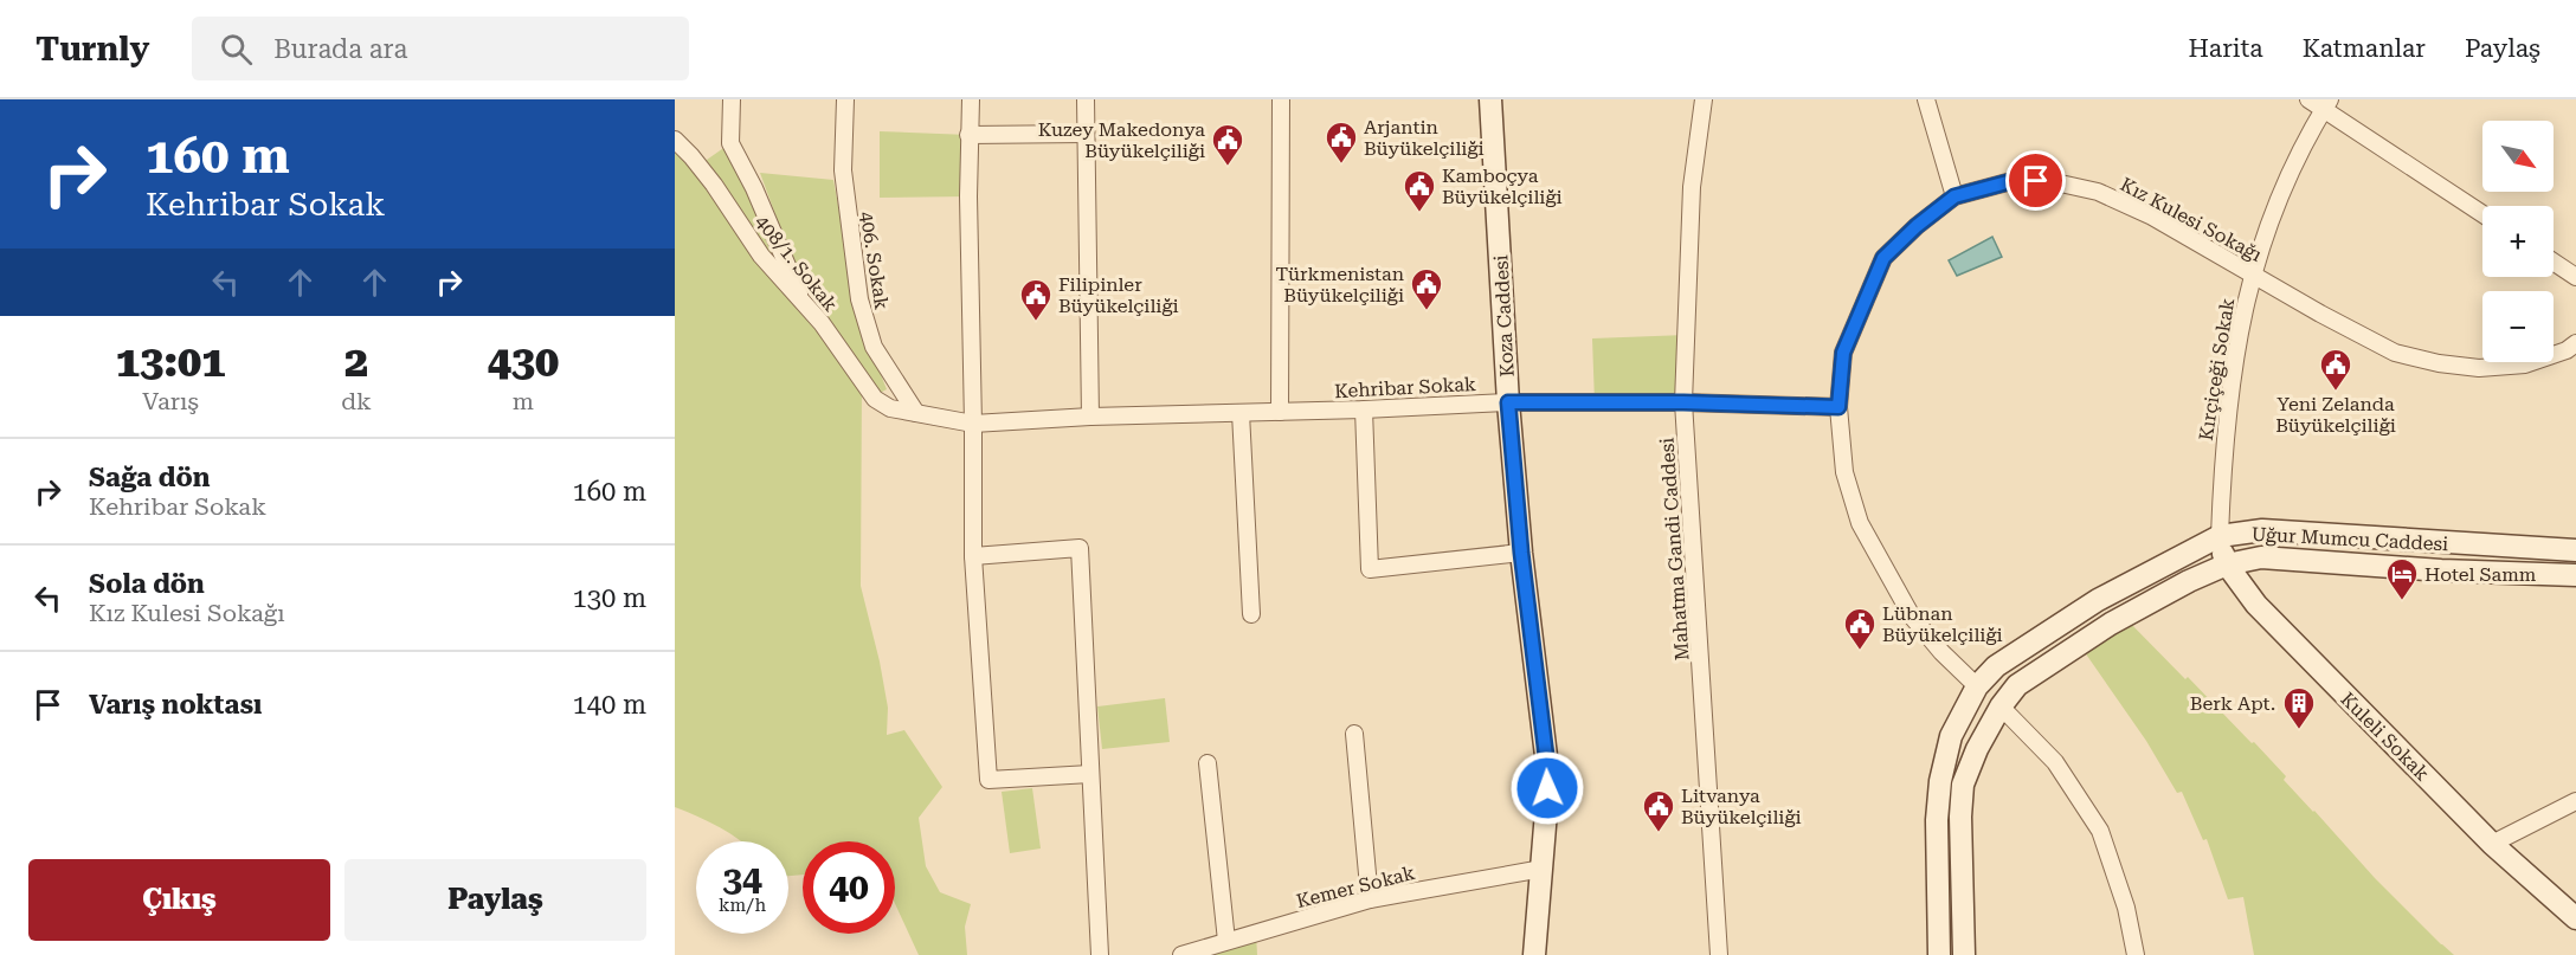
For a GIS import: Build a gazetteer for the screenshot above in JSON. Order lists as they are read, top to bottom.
{
  "streets": {
    "main road": ["Koza Caddesi", "Uğur Mumcu Caddesi", "Kuleli Sokak"],
    "street": [
      "Kız Kulesi Sokağı",
      "406. Sokak",
      "408/1. Sokak",
      "Kırçiçeği Sokak",
      "Kehribar Sokak",
      "Mahatma Gandi Caddesi",
      "Kemer Sokak"
    ]
  },
  "crossings": [
    ["Kız Kulesi Sokağı", "Kırçiçeği Sokak"],
    ["Kız Kulesi Sokağı", "Kehribar Sokak"],
    ["Kız Kulesi Sokağı", "Uğur Mumcu Caddesi"],
    ["406. Sokak", "Kehribar Sokak"],
    ["408/1. Sokak", "Kehribar Sokak"],
    ["Koza Caddesi", "Kehribar Sokak"],
    ["Koza Caddesi", "Kemer Sokak"],
    ["Kırçiçeği Sokak", "Uğur Mumcu Caddesi"],
    ["Kırçiçeği Sokak", "Kuleli Sokak"],
    ["Kehribar Sokak", "Mahatma Gandi Caddesi"],
    ["Uğur Mumcu Caddesi", "Kuleli Sokak"]
  ],
  "places": {
    "public building": [
      "Arjantin Büyükelçiliği",
      "Kuzey Makedonya Büyükelçiliği",
      "Kamboçya Büyükelçiliği",
      "Türkmenistan Büyükelçiliği",
      "Filipinler Büyükelçiliği",
      "Yeni Zelanda Büyükelçiliği",
      "Lübnan Büyükelçiliği",
      "Litvanya Büyükelçiliği"
    ],
    "hotel": ["Hotel Samm"],
    "building": ["Berk Apt."]
  },
  "north": "bottom right",
  "page": {
    "header": "Turnly",
    "search": "Burada ara",
    "nav": ["Harita", "Katmanlar", "Paylaş"],
    "turn": ["160 m", "Kehribar Sokak"],
    "map_buttons": ["+", "−"],
    "eta": [
      "13:01",
      "Varış",
      "2",
      "dk",
      "430",
      "m"
    ],
    "list": [
      {
        "name": "Sağa dön",
        "note": "Kehribar Sokak",
        "value": "160 m"
      },
      {
        "name": "Sola dön",
        "note": "Kız Kulesi Sokağı",
        "value": "130 m"
      },
      {
        "name": "Varış noktası",
        "value": "140 m"
      }
    ],
    "speed": "34 km/h",
    "limit": "40",
    "buttons": ["Çıkış", "Paylaş"]
  }
}
